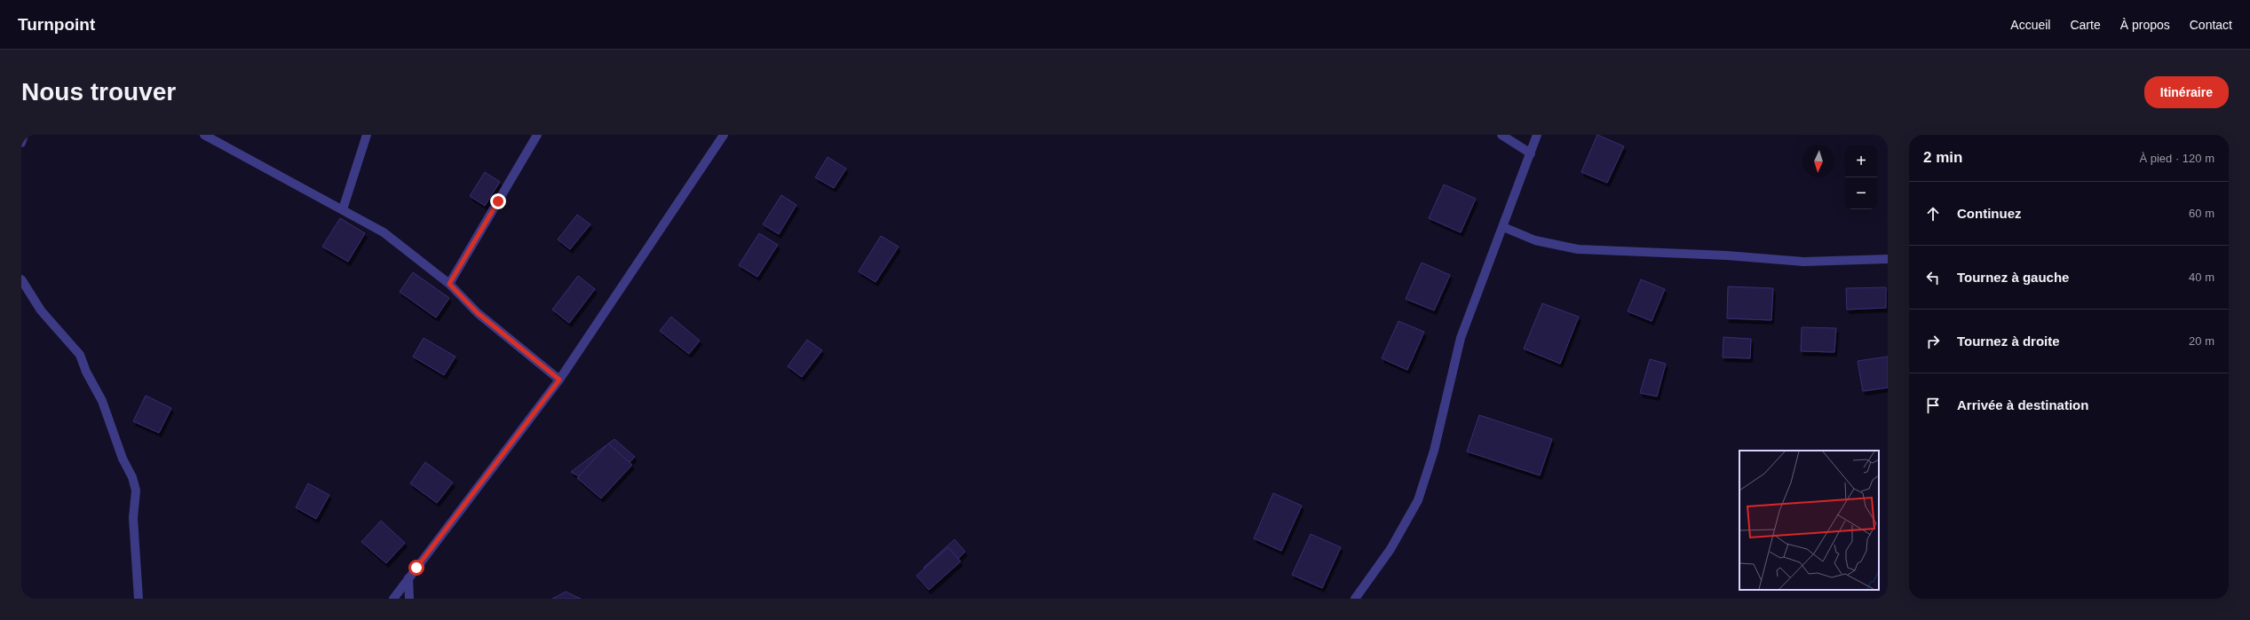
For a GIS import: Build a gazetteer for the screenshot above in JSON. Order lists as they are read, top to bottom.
{
  "north": "bottom",
  "page": {
    "header": "Turnpoint",
    "nav": [
      "Accueil",
      "Carte",
      "À propos",
      "Contact"
    ],
    "buttons": "Itinéraire",
    "title": "Nous trouver",
    "heading": ["2 min", "À pied · 120 m"],
    "map_buttons": ["+", "−"],
    "list": [
      ["Continuez", "60 m"],
      ["Tournez à gauche", "40 m"],
      ["Tournez à droite", "20 m"],
      "Arrivée à destination"
    ]
  }
}
